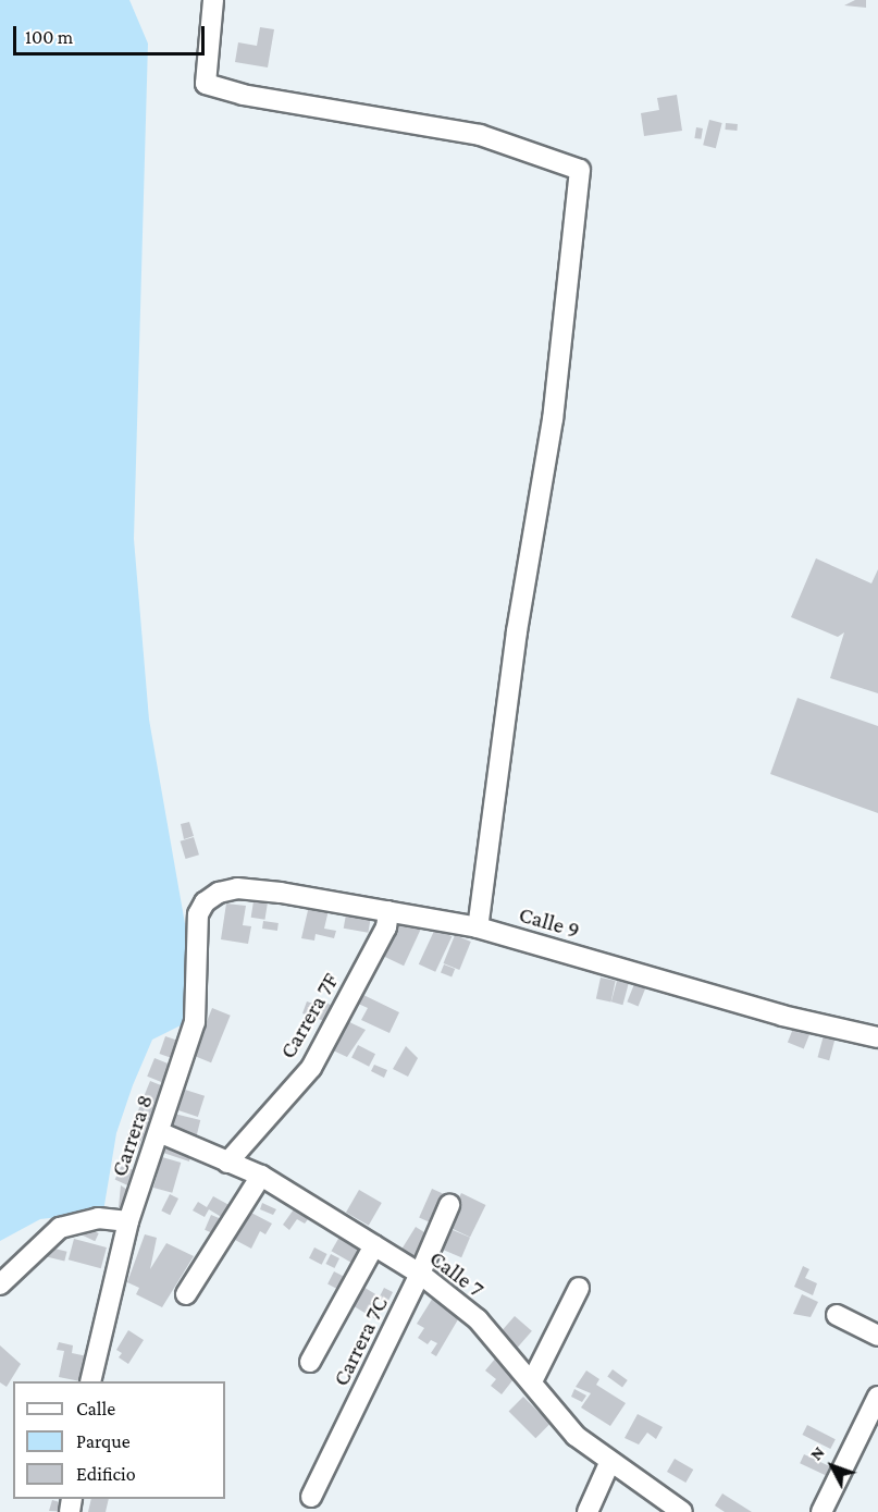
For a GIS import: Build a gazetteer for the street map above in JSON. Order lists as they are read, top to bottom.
{
  "streets": {
    "street": [
      "Calle 9",
      "Carrera 7F",
      "Carrera 8",
      "Calle 7",
      "Carrera 7C"
    ]
  },
  "crossings": [
    ["Calle 9", "Carrera 7F"],
    ["Calle 9", "Carrera 8"],
    ["Carrera 7F", "Calle 7"],
    ["Carrera 8", "Calle 7"],
    ["Calle 7", "Carrera 7C"]
  ],
  "legend": ["Calle", "Parque", "Edificio"],
  "scale_bar": "100 m",
  "north": "top left"
}
